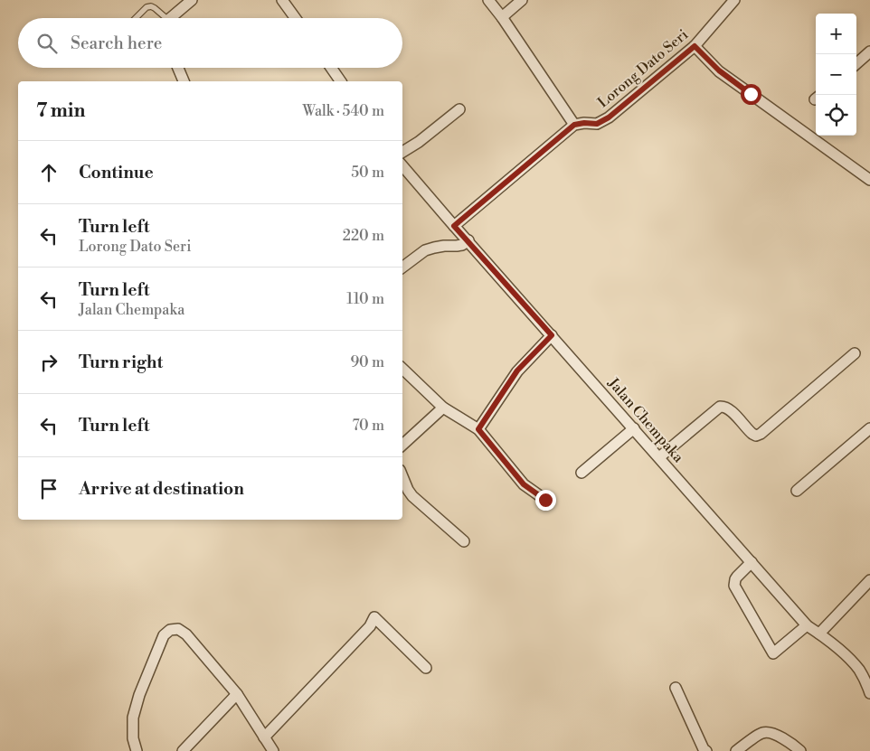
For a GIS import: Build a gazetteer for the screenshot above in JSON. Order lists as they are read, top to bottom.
{
  "streets": {
    "street": ["Lorong Dato Seri", "Jalan Chempaka"]
  },
  "page": {
    "map_buttons": ["+", "−"],
    "search": "Search here",
    "heading": ["7 min", "Walk · 540 m"],
    "list": [
      ["Continue", "50 m"],
      ["Turn left", "Lorong Dato Seri", "220 m"],
      ["Turn left", "Jalan Chempaka", "110 m"],
      ["Turn right", "90 m"],
      ["Turn left", "70 m"],
      "Arrive at destination"
    ]
  }
}
